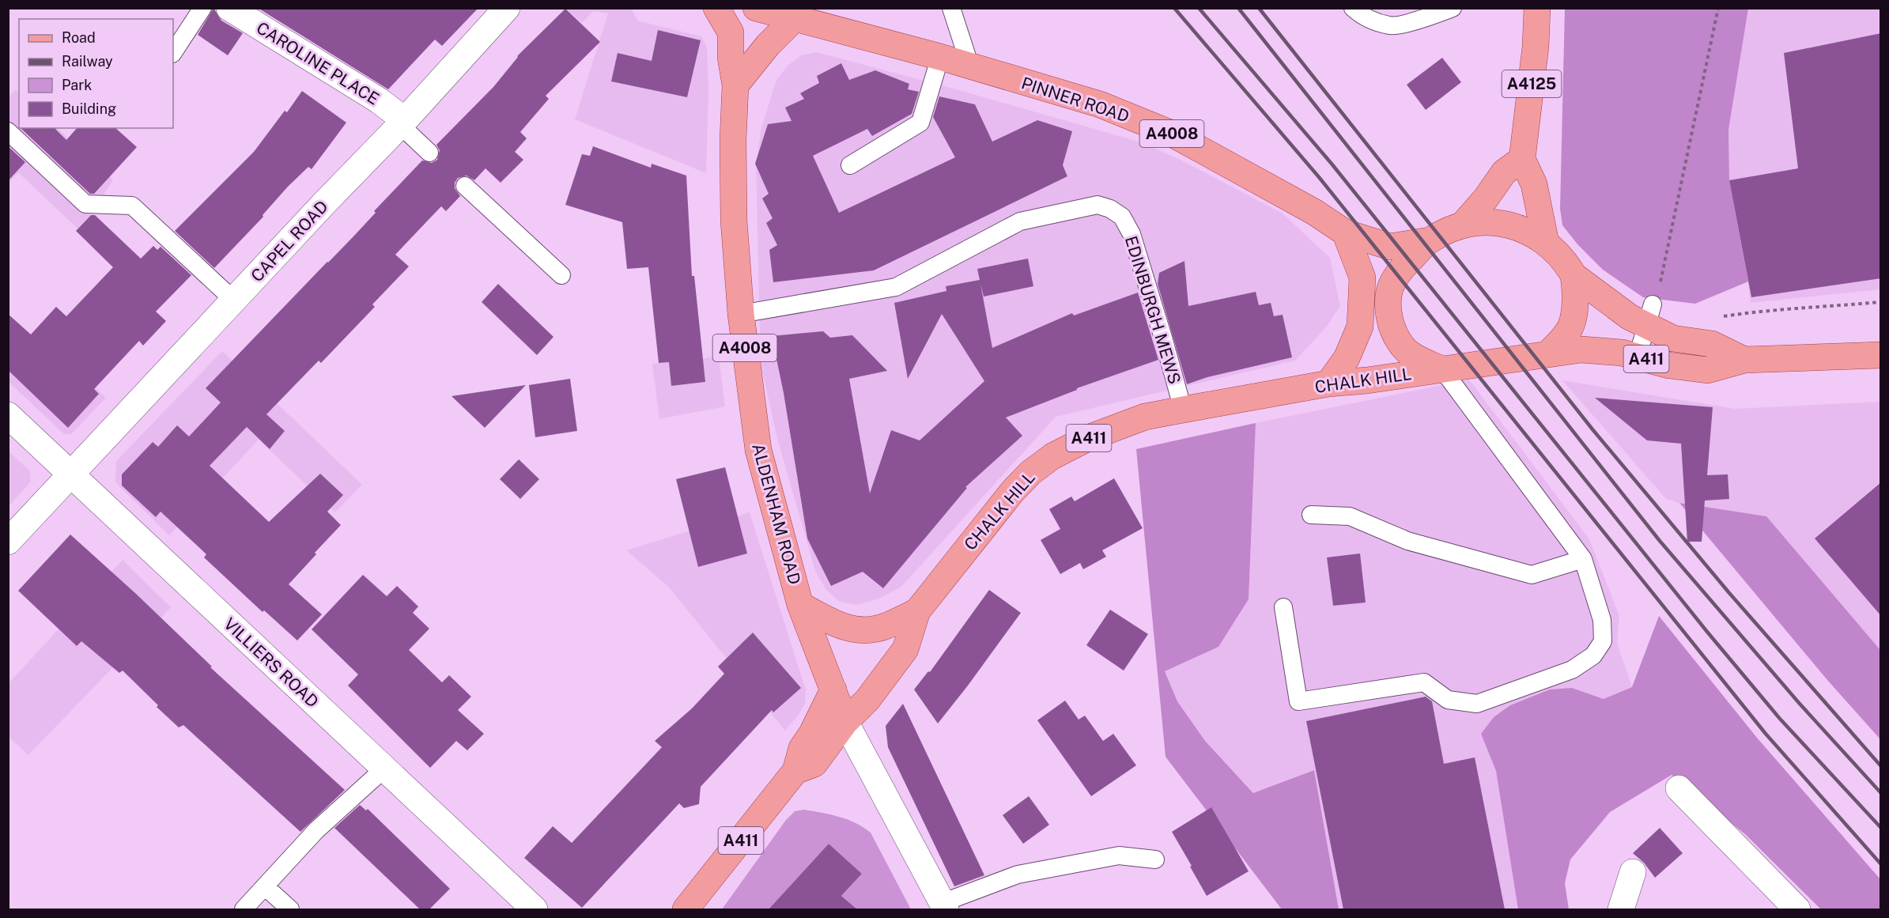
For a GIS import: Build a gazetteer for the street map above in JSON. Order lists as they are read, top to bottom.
{
  "streets": {
    "main road": [
      "A4125",
      "PINNER ROAD",
      "A4008",
      "A411",
      "CHALK HILL",
      "ALDENHAM ROAD"
    ],
    "street": ["CAROLINE PLACE", "CAPEL ROAD", "VILLIERS ROAD"],
    "lane": ["EDINBURGH MEWS"]
  },
  "crossings": [
    ["CAROLINE PLACE", "CAPEL ROAD"],
    ["CAPEL ROAD", "VILLIERS ROAD"],
    ["EDINBURGH MEWS", "CHALK HILL"],
    ["EDINBURGH MEWS", "ALDENHAM ROAD"],
    ["A411", "CHALK HILL"],
    ["CHALK HILL", "ALDENHAM ROAD"]
  ],
  "legend": [
    "Road",
    "Railway",
    "Park",
    "Building"
  ]
}
